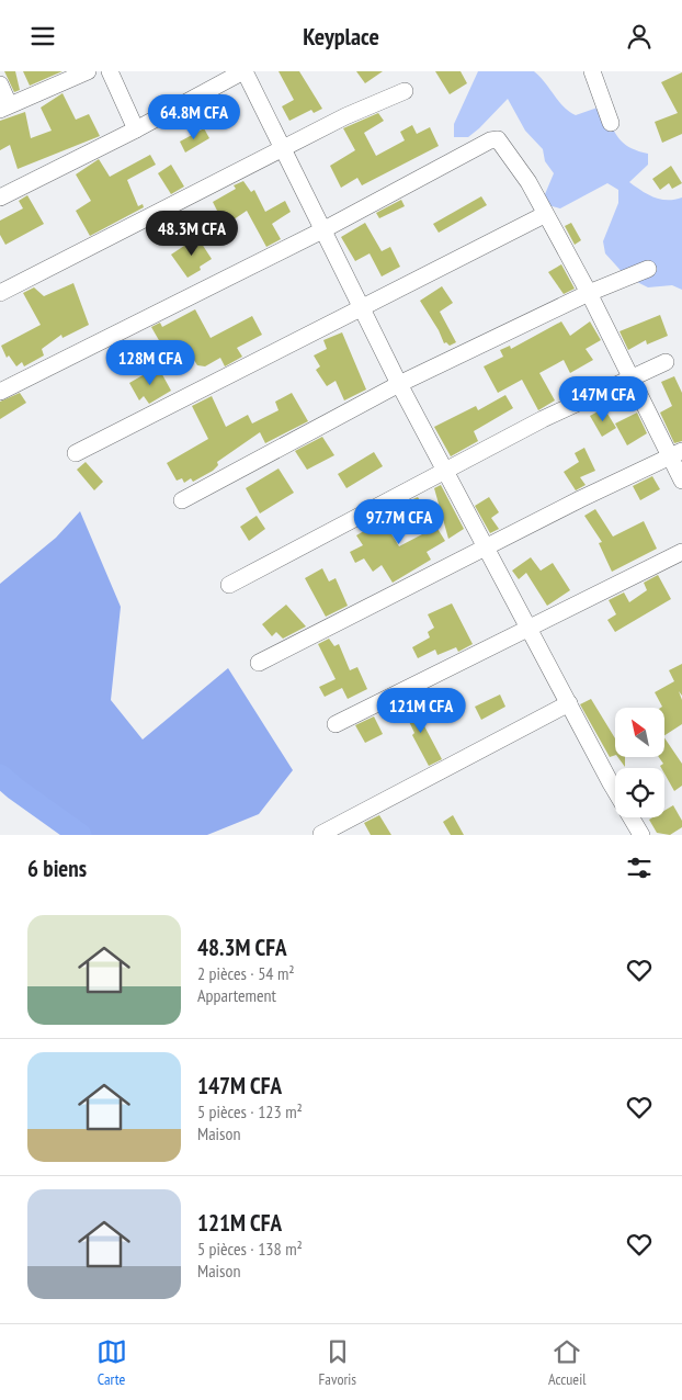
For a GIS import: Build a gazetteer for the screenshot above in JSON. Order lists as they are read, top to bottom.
{
  "north": "top left",
  "page": {
    "header": "Keyplace",
    "price": [
      "64.8M CFA",
      "48.3M CFA",
      "128M CFA",
      "147M CFA",
      "97.7M CFA",
      "121M CFA"
    ],
    "heading": "6 biens",
    "list": [
      {
        "name": "48.3M CFA",
        "note": "2 pièces · 54 m² · Appartement"
      },
      {
        "name": "147M CFA",
        "note": "5 pièces · 123 m² · Maison"
      },
      {
        "name": "121M CFA",
        "note": "5 pièces · 138 m² · Maison"
      }
    ],
    "tabs": ["Carte", "Favoris", "Accueil"]
  }
}
